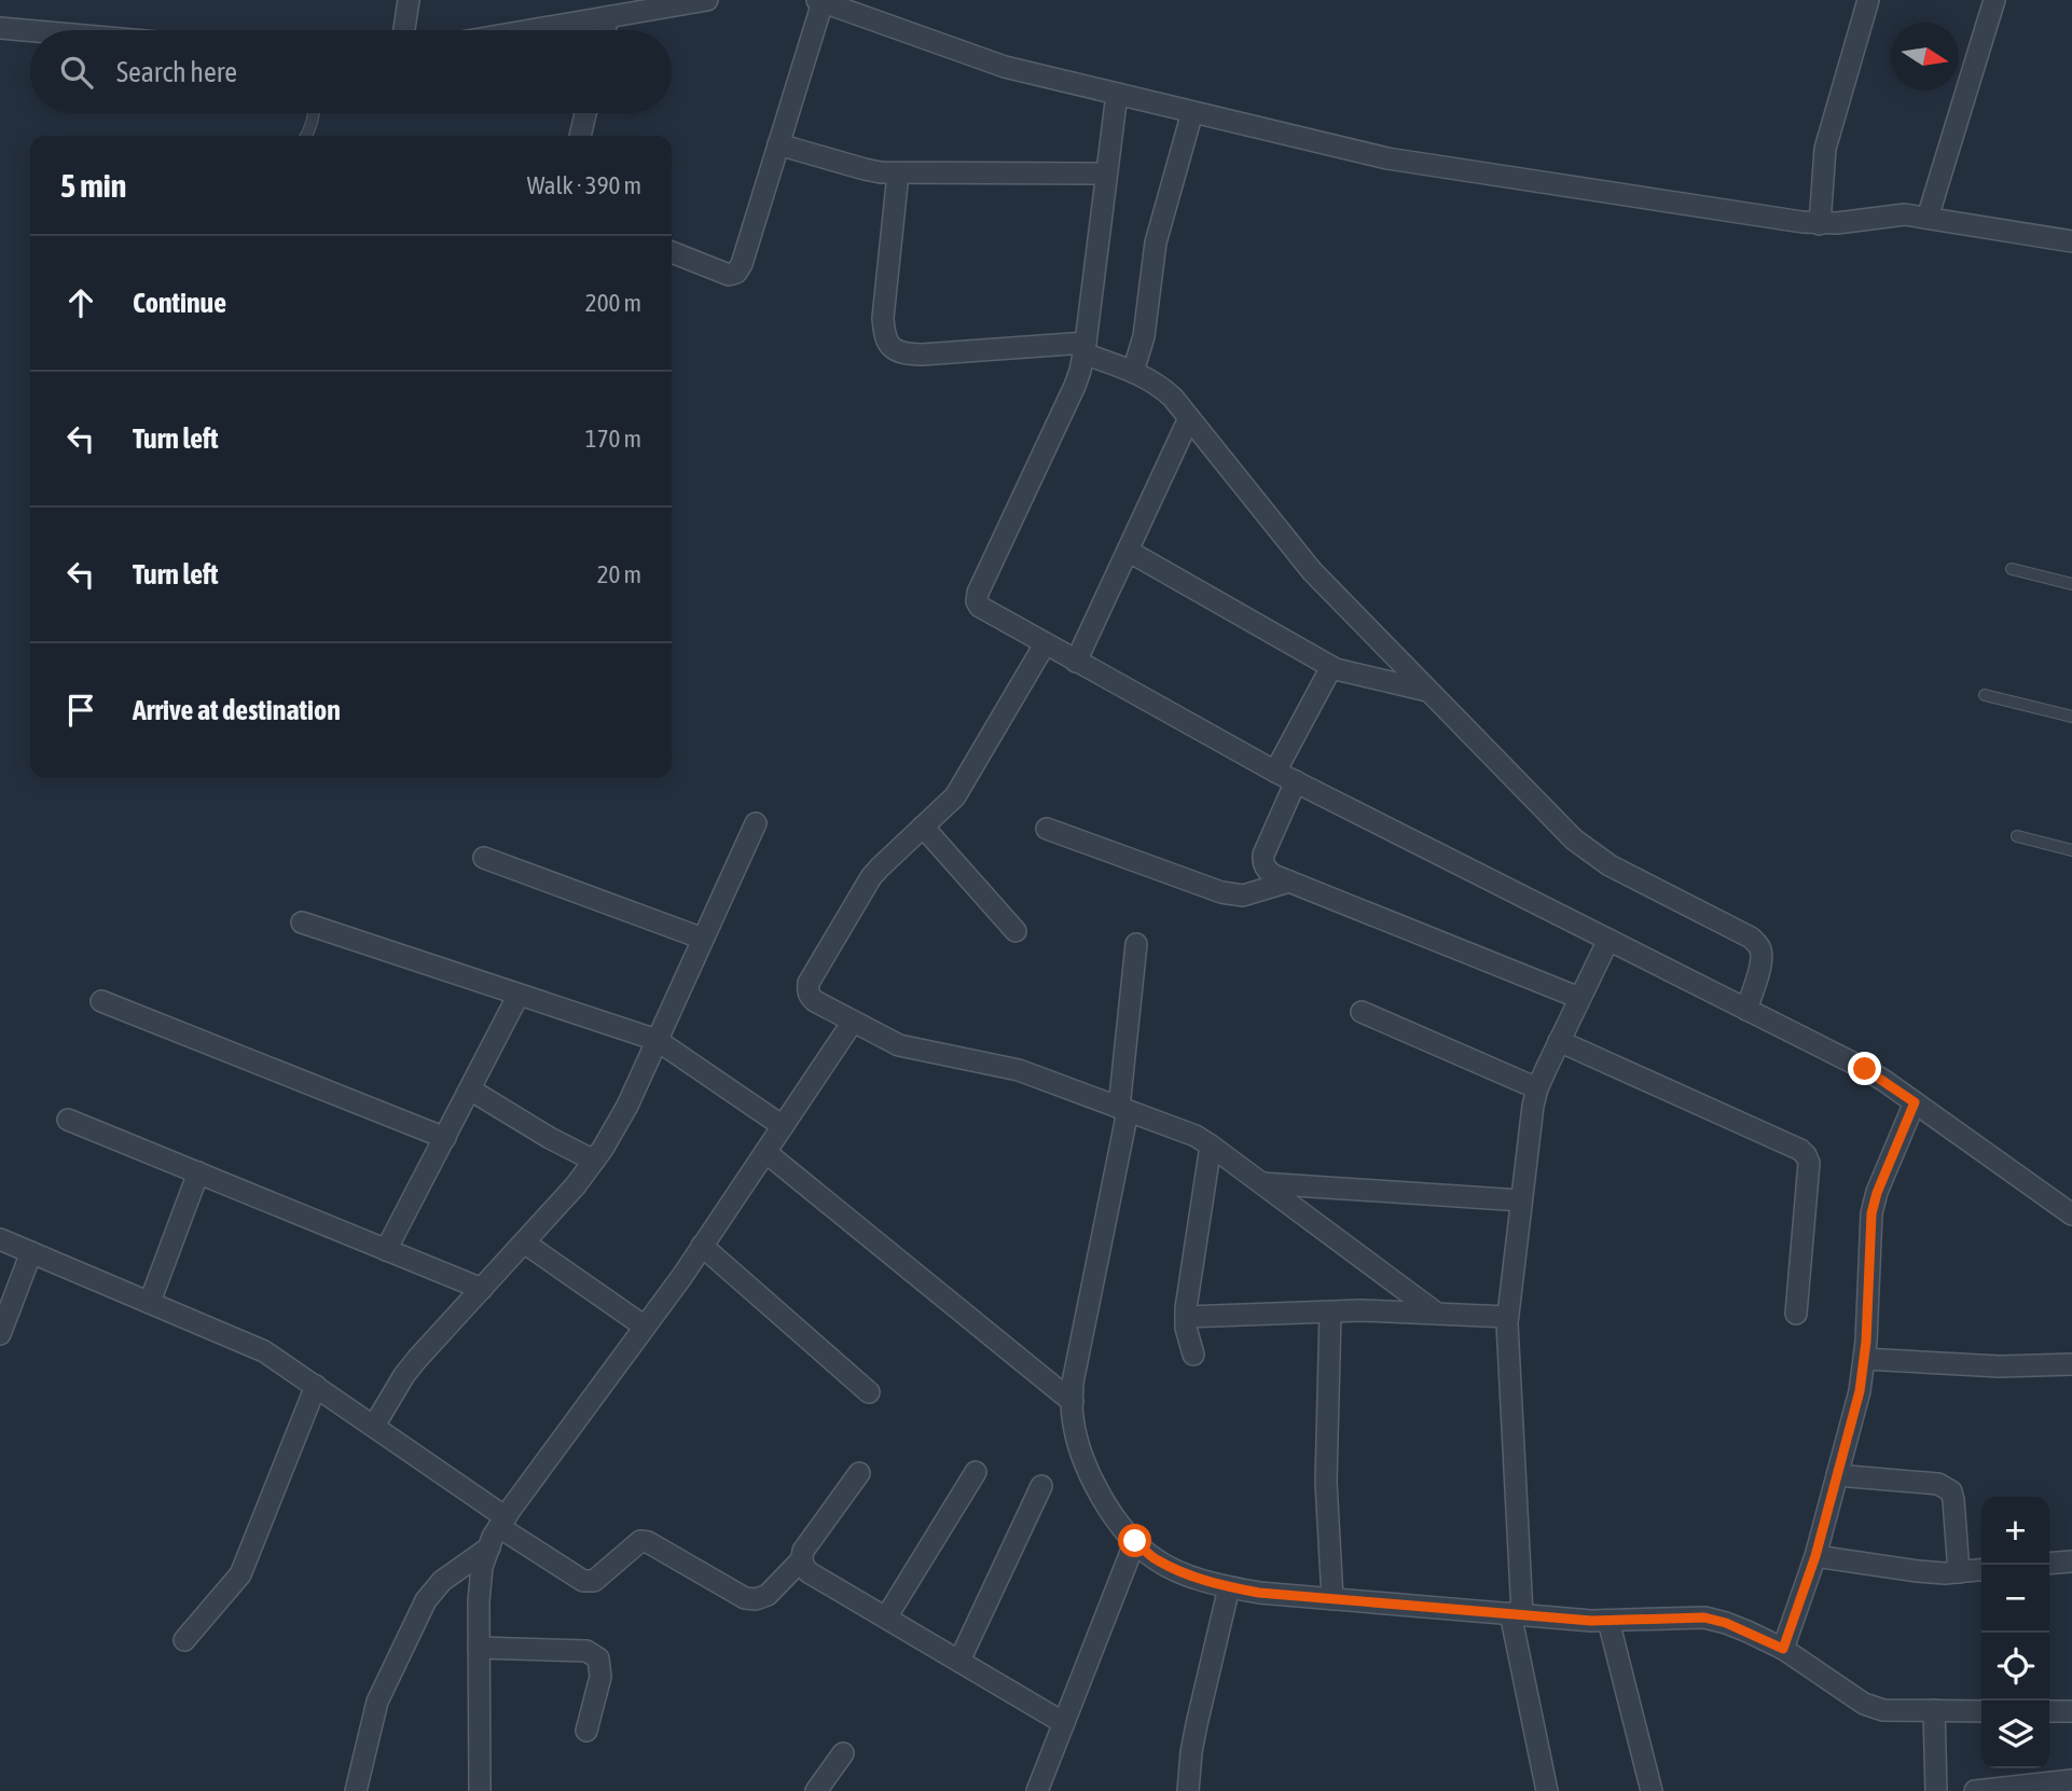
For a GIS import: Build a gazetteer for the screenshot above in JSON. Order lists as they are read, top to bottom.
{
  "north": "right",
  "page": {
    "search": "Search here",
    "heading": ["5 min", "Walk · 390 m"],
    "list": [
      ["Continue", "200 m"],
      ["Turn left", "170 m"],
      ["Turn left", "20 m"],
      "Arrive at destination"
    ],
    "map_buttons": ["+", "−"]
  }
}
